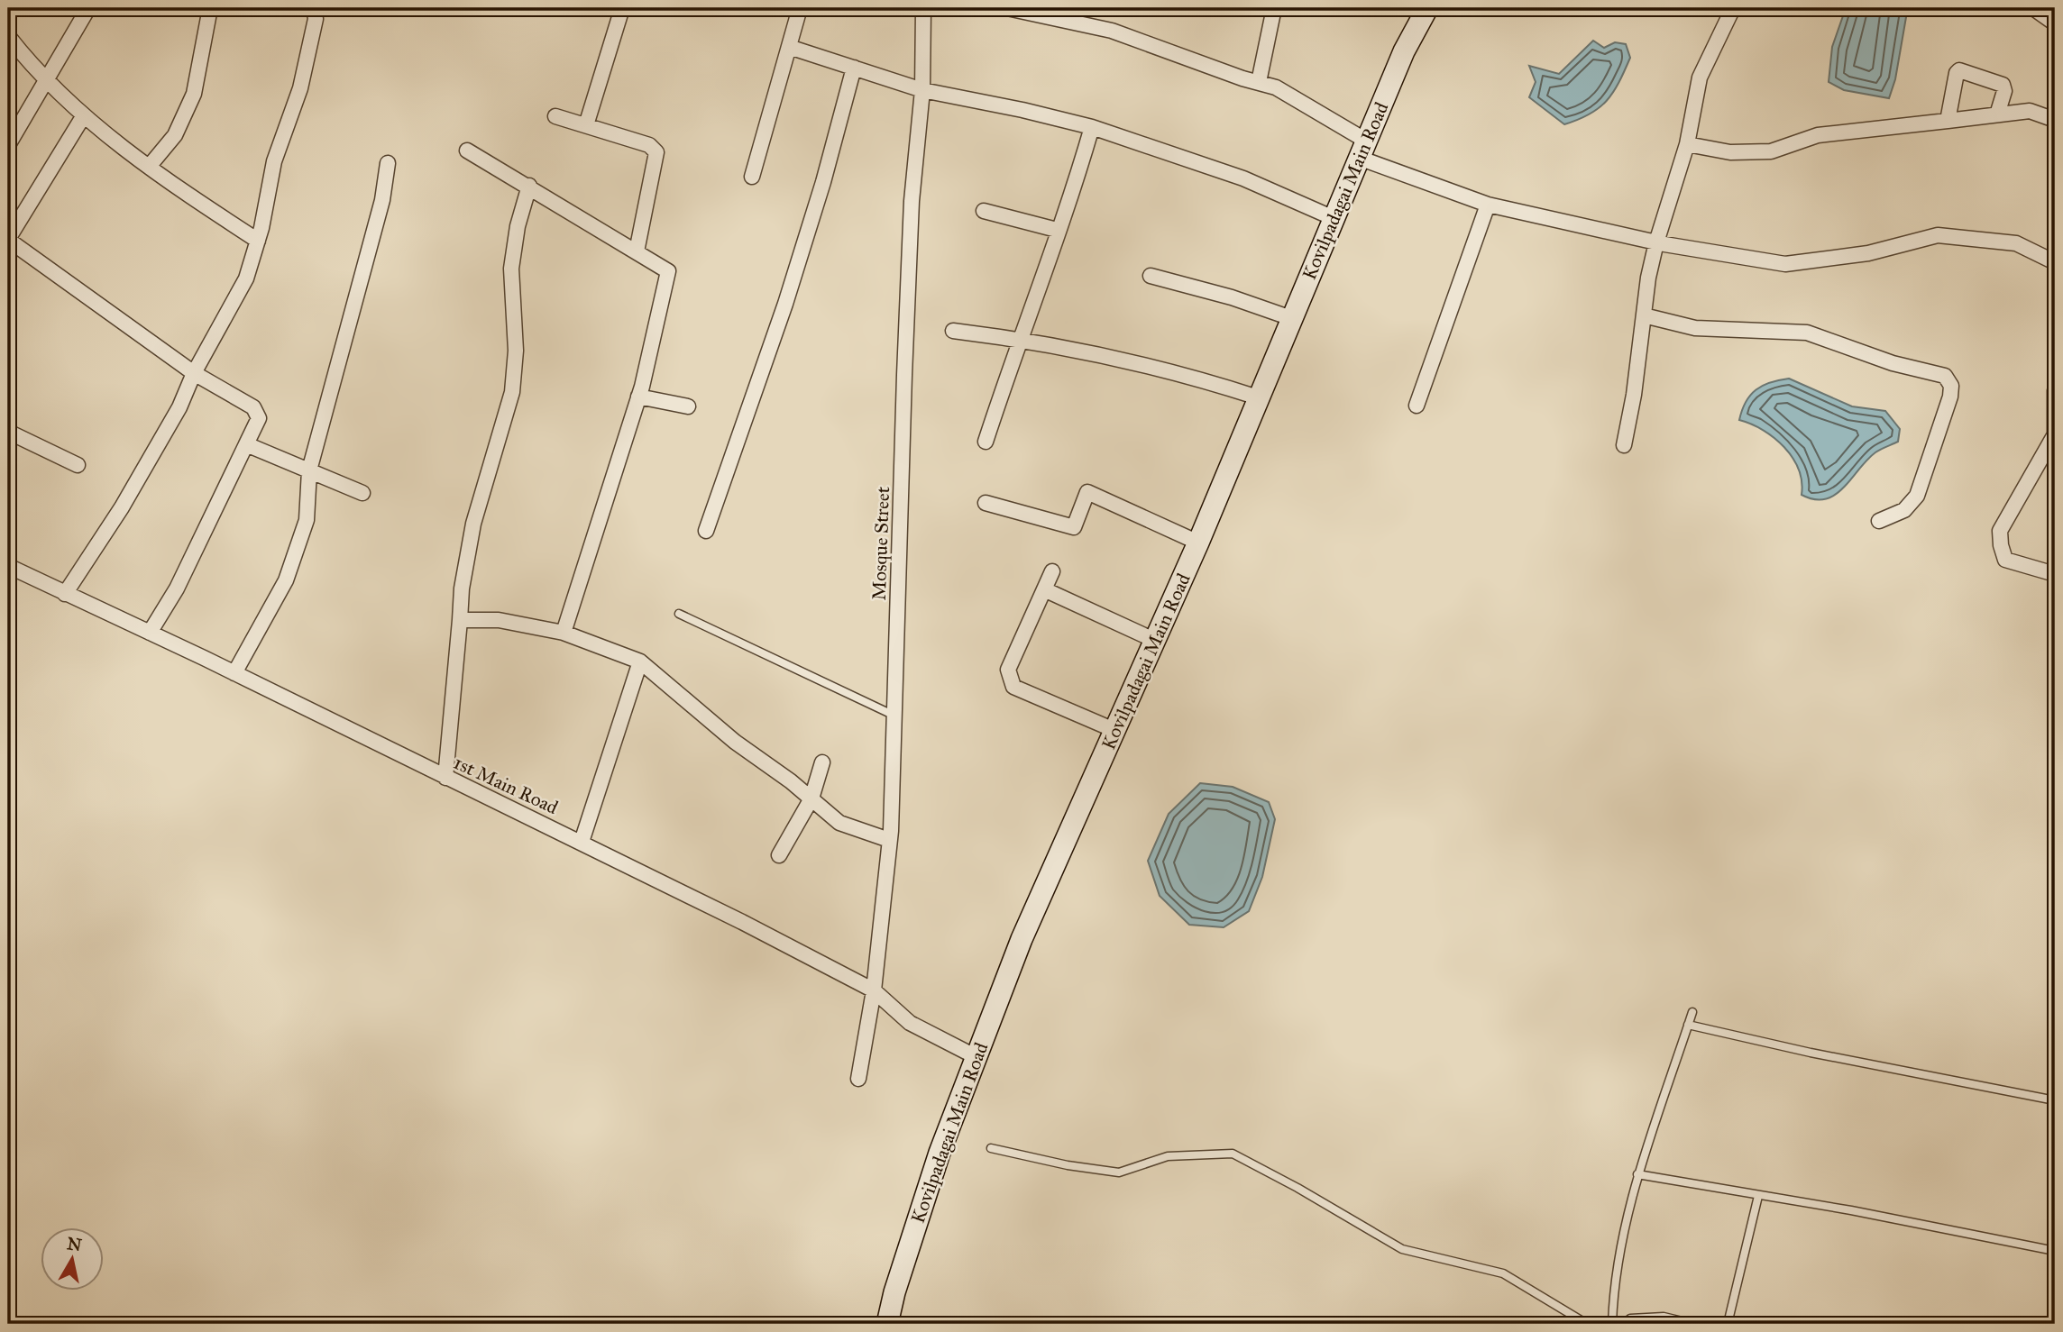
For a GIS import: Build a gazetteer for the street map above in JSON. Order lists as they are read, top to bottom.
{
  "streets": {
    "main road": ["Kovilpadagai Main Road"],
    "street": ["Mosque Street", "1st Main Road"]
  },
  "crossings": [
    ["Kovilpadagai Main Road", "1st Main Road"],
    ["Mosque Street", "1st Main Road"]
  ],
  "north": "top"
}
